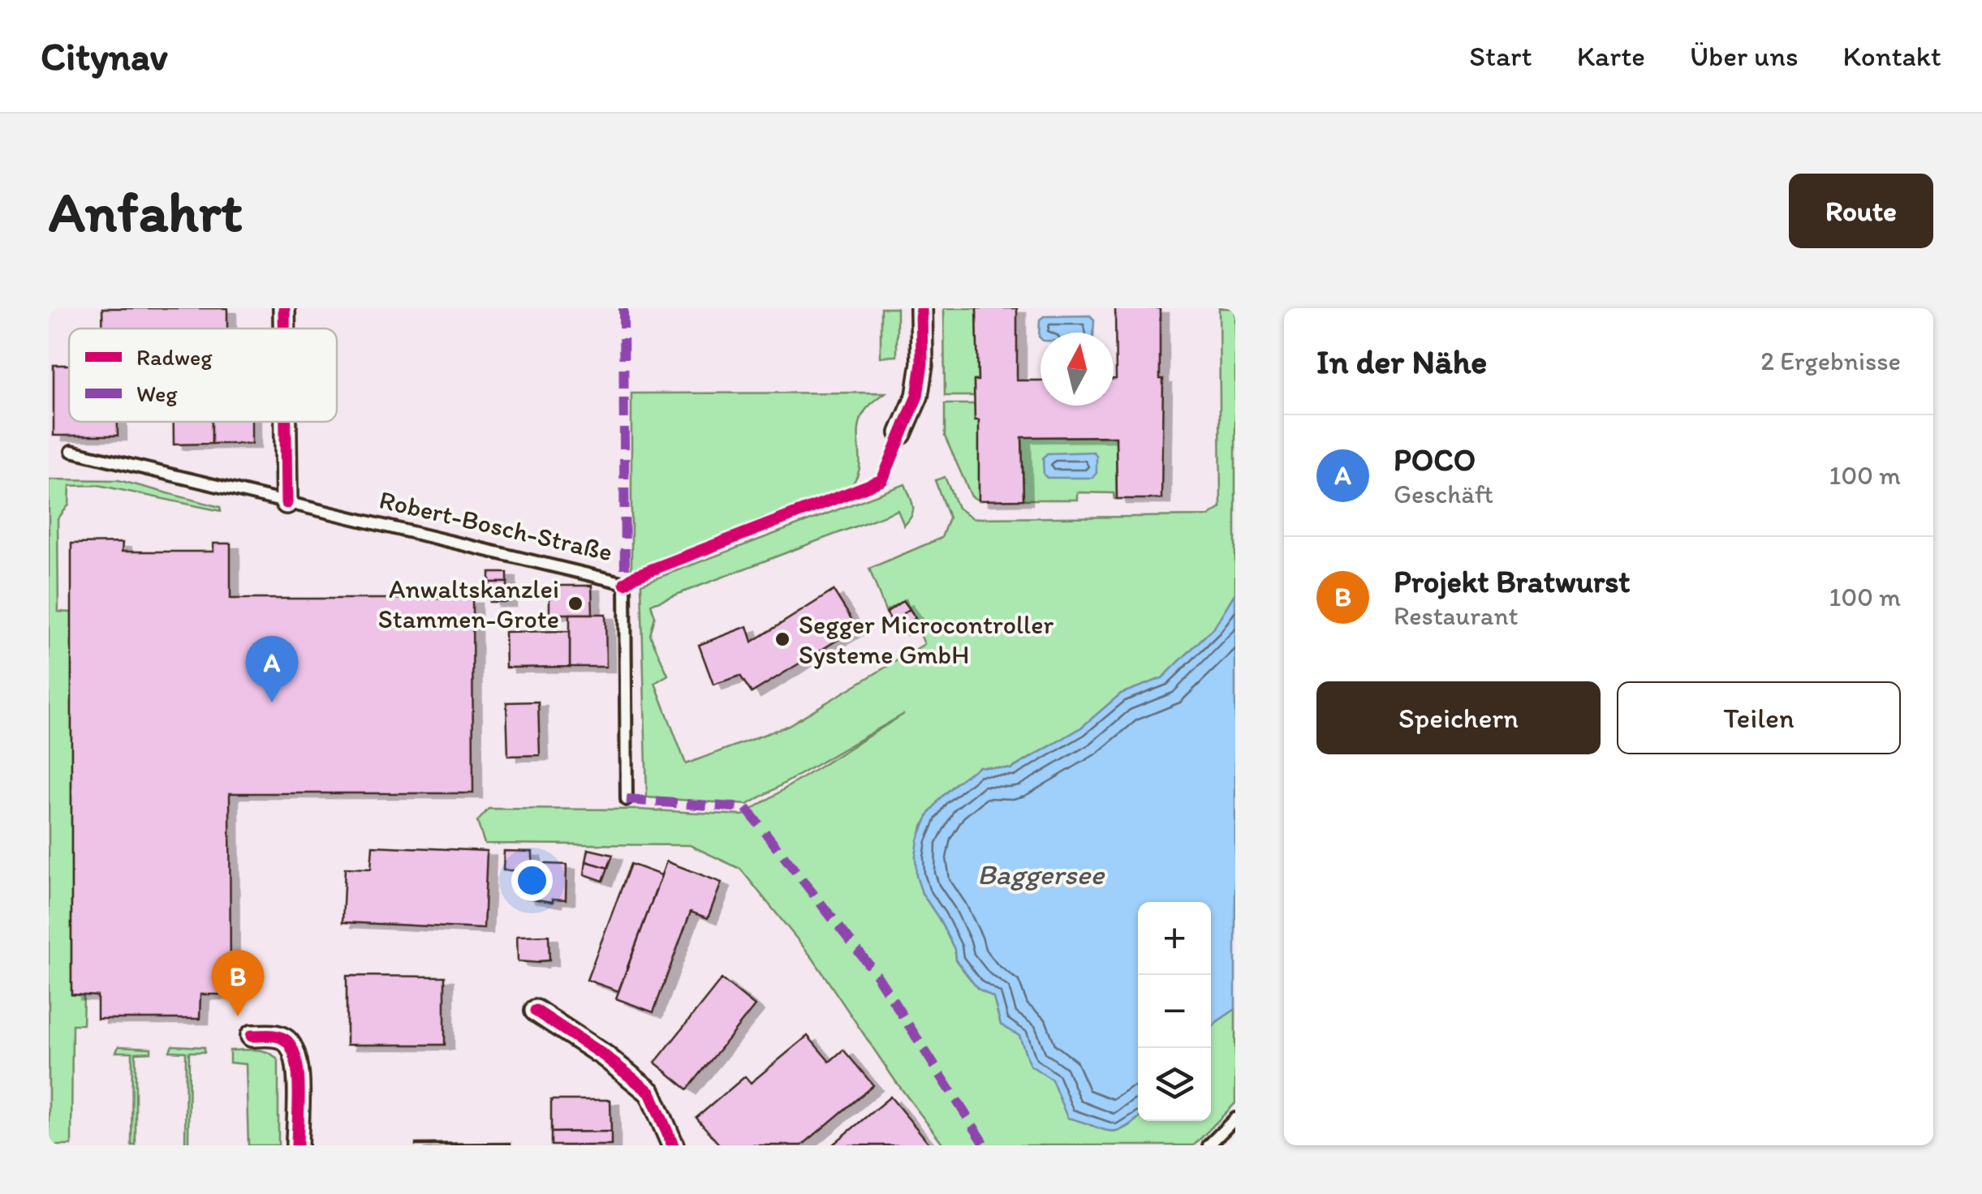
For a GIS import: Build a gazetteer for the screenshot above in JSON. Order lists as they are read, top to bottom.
{
  "streets": {
    "lane": ["Robert-Bosch-Straße"]
  },
  "water": ["Baggersee"],
  "places": ["Anwaltskanzlei Stammen-Grote", "Segger Microcontroller Systeme GmbH"],
  "legend": ["Radweg", "Weg"],
  "north": "top",
  "page": {
    "header": "Citynav",
    "nav": [
      "Start",
      "Karte",
      "Über uns",
      "Kontakt"
    ],
    "buttons": [
      "Route",
      ["Speichern", "Teilen"]
    ],
    "title": "Anfahrt",
    "heading": ["In der Nähe", "2 Ergebnisse"],
    "list": [
      {
        "mark": "A",
        "name": "POCO",
        "note": "Geschäft",
        "value": "100 m"
      },
      {
        "mark": "B",
        "name": "Projekt Bratwurst",
        "note": "Restaurant",
        "value": "100 m"
      }
    ],
    "pins": ["A", "B"],
    "map_buttons": ["+", "−"]
  }
}
